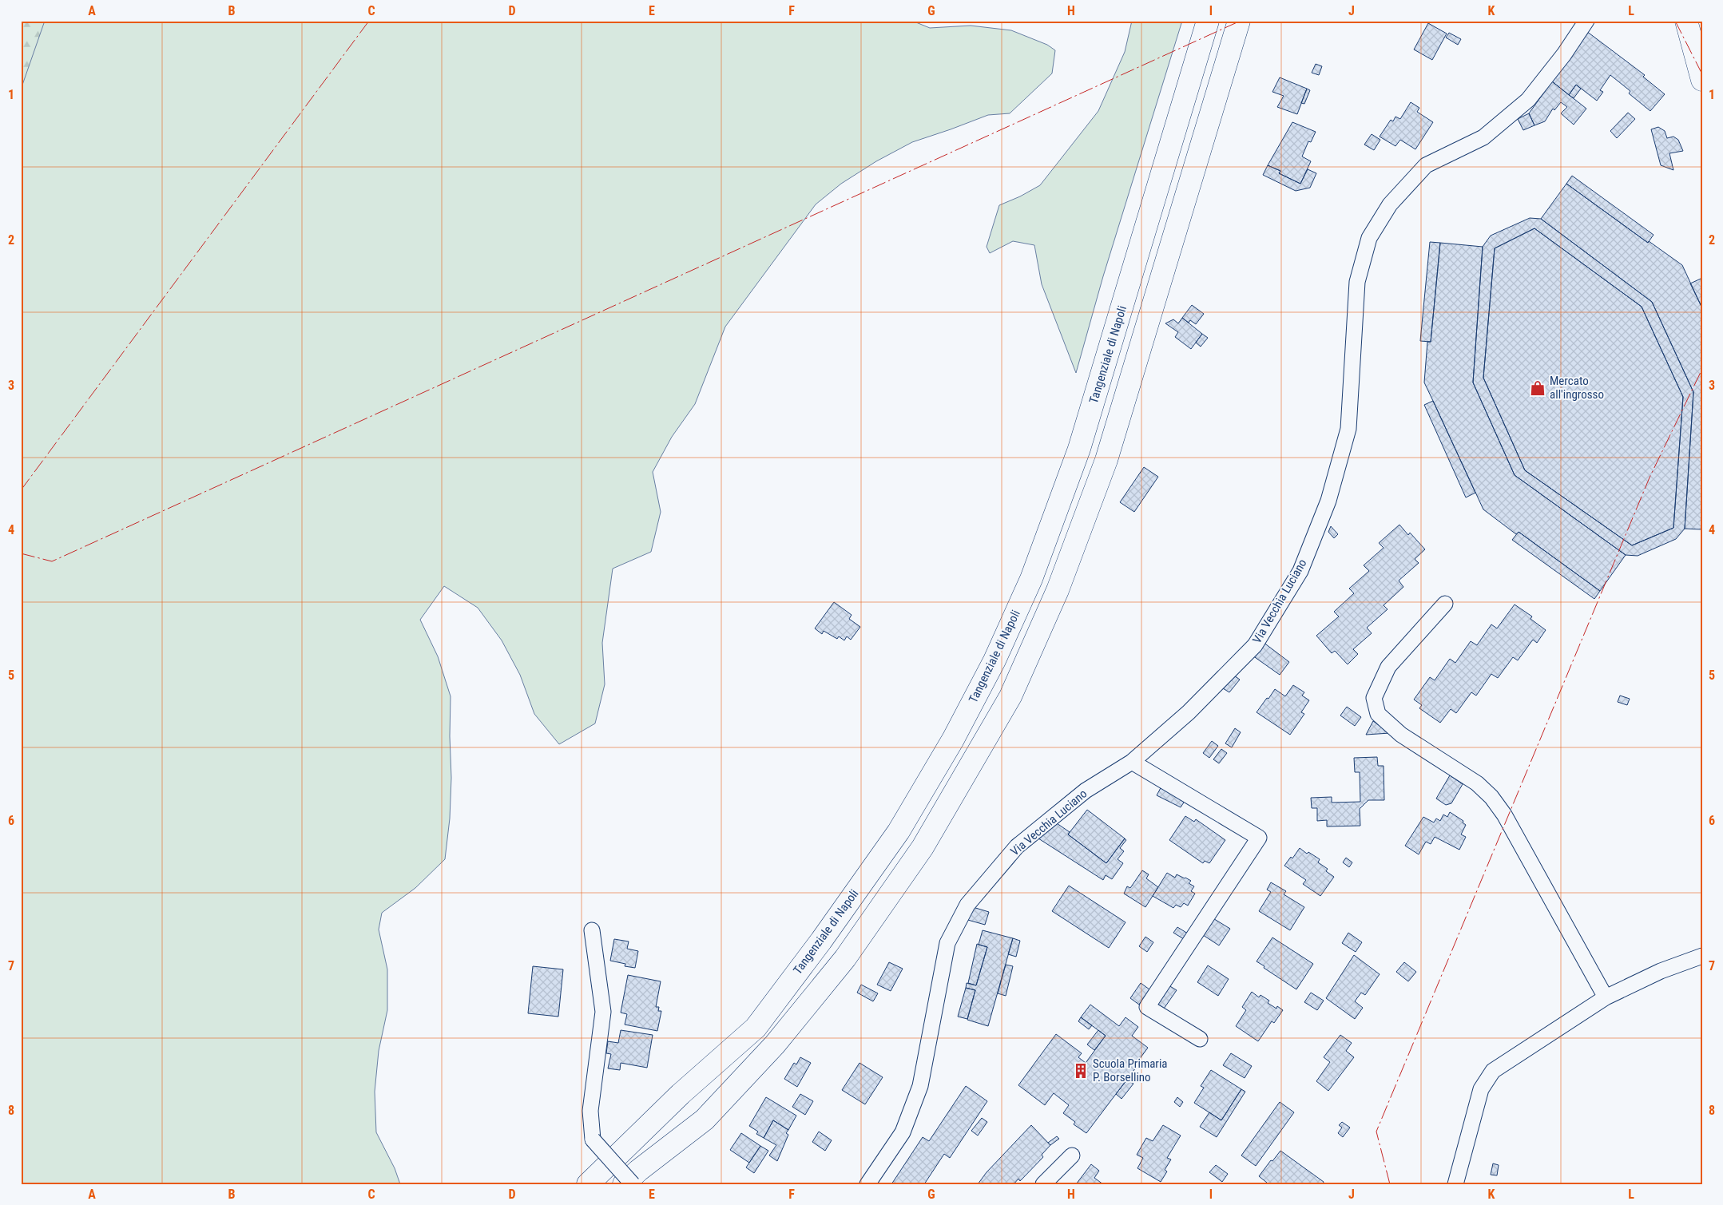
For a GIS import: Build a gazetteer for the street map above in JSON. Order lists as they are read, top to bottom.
{
  "streets": {
    "main road": ["Tangenziale di Napoli"],
    "street": ["Via Vecchia Luciano"]
  },
  "places": {
    "shop": ["Mercato all'ingrosso"],
    "building": ["Scuola Primaria P. Borsellino"]
  },
  "grid": {
    "columns": [
      "A",
      "B",
      "C",
      "D",
      "E",
      "F",
      "G",
      "H",
      "I",
      "J",
      "K",
      "L"
    ],
    "rows": [
      "1",
      "2",
      "3",
      "4",
      "5",
      "6",
      "7",
      "8"
    ]
  }
}
